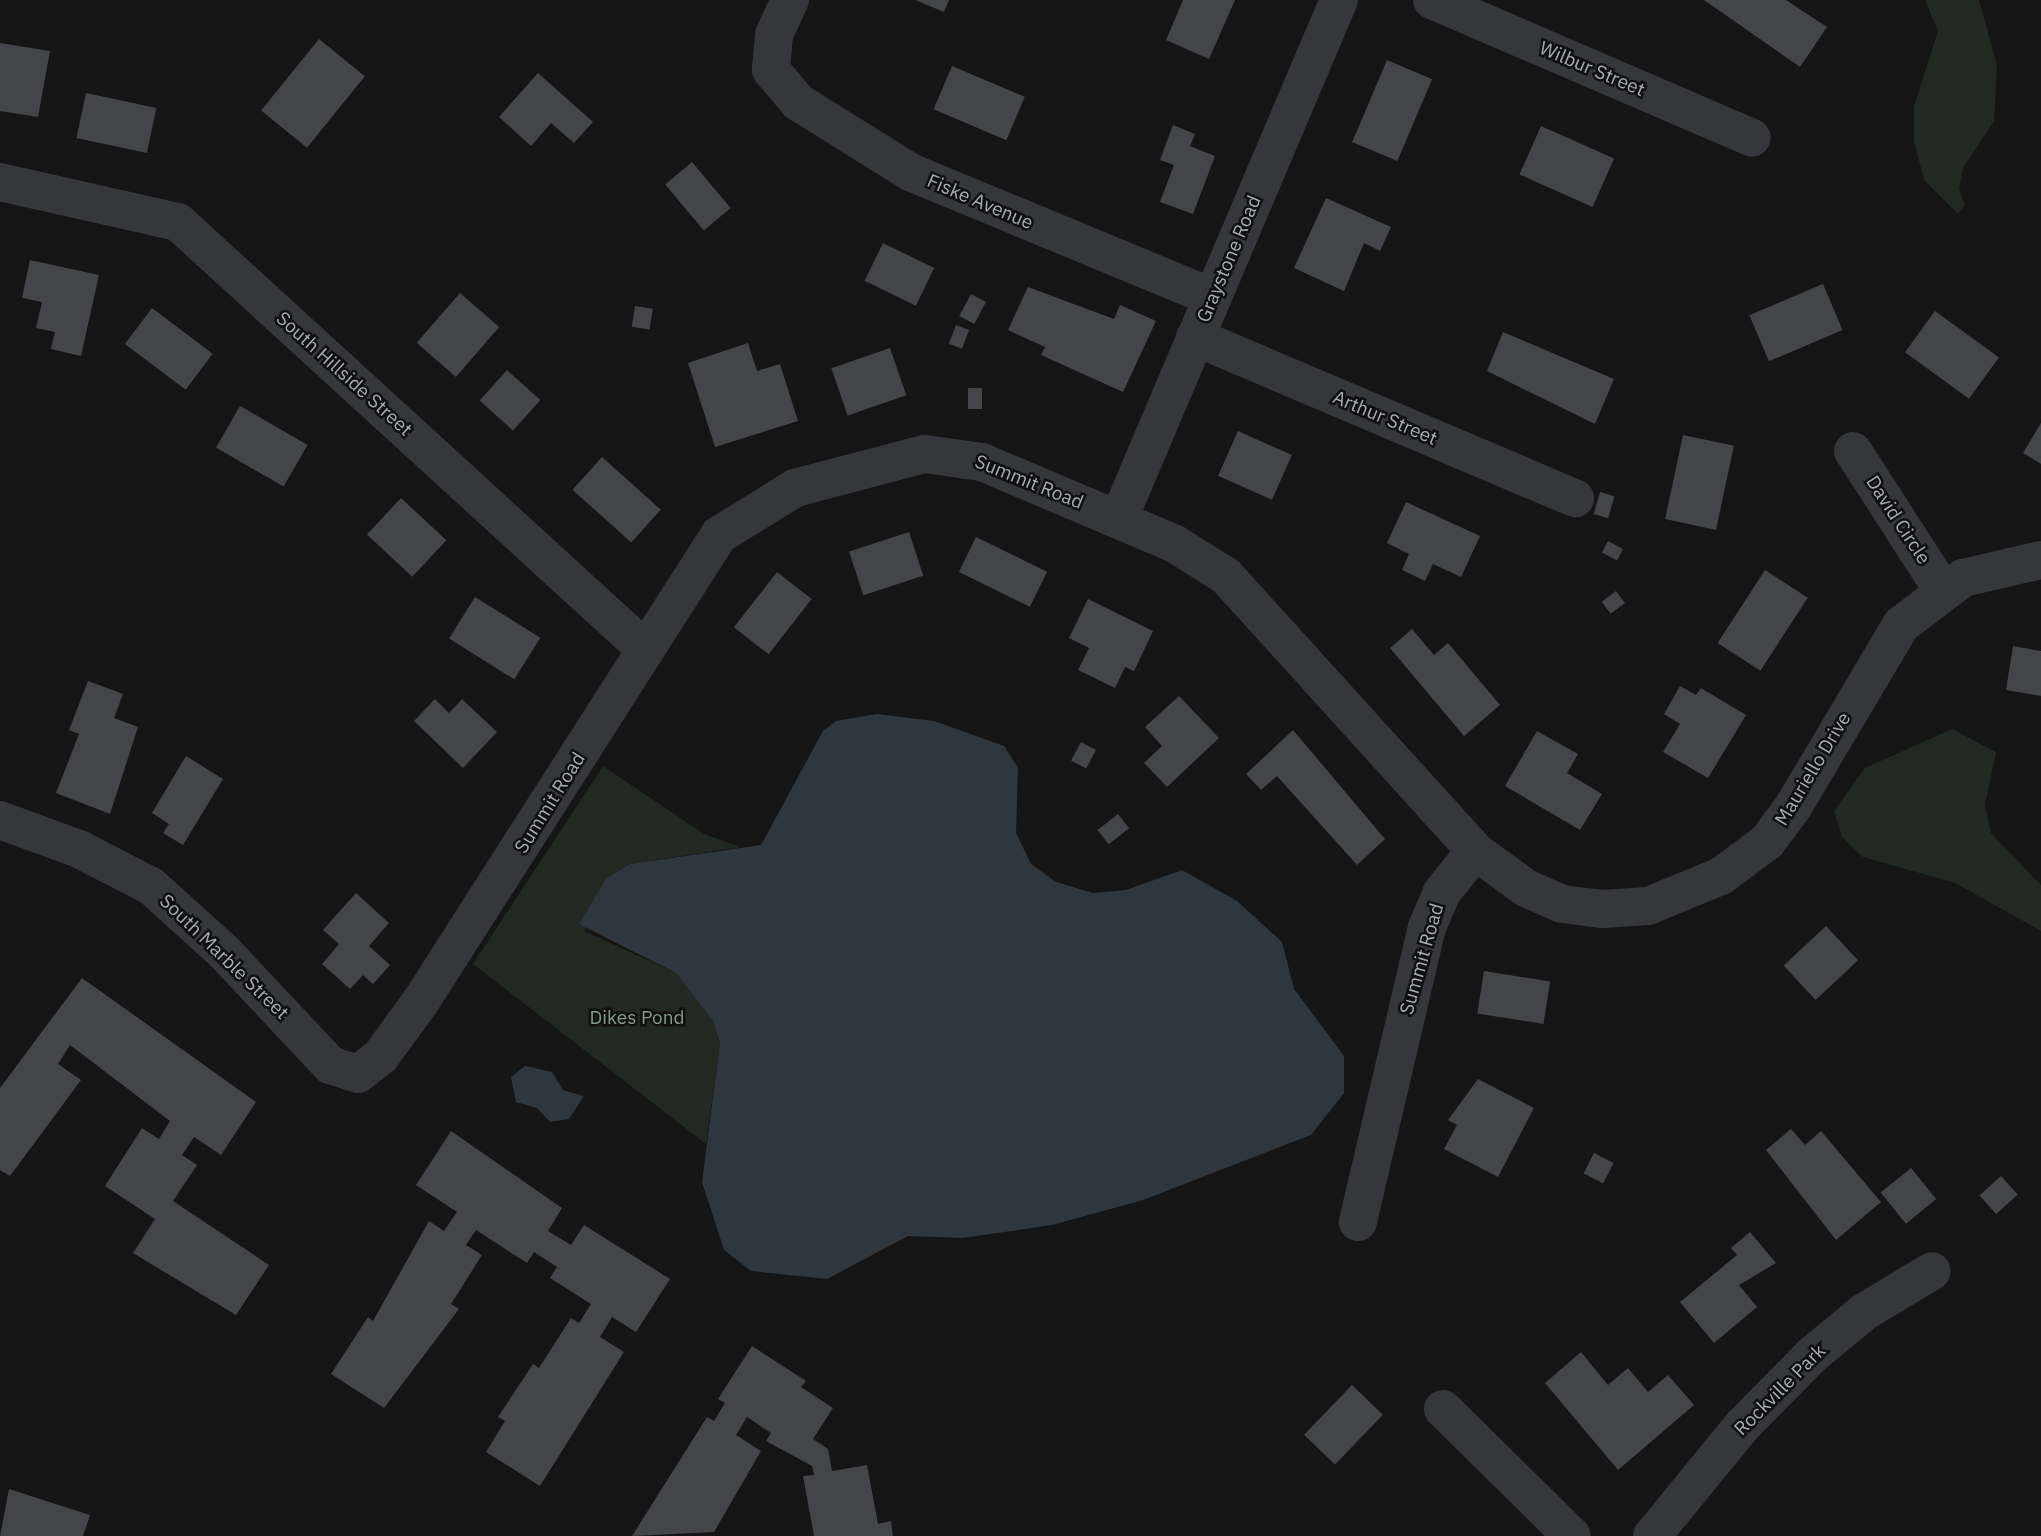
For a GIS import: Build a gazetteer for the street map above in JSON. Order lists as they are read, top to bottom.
{
  "streets": {
    "street": [
      "Wilbur Street",
      "Fiske Avenue",
      "Graystone Road",
      "South Hillside Street",
      "Arthur Street",
      "Summit Road",
      "David Circle",
      "Mauriello Drive",
      "South Marble Street",
      "Rockville Park"
    ]
  },
  "crossings": [
    ["Fiske Avenue", "Graystone Road"],
    ["Graystone Road", "Arthur Street"],
    ["Graystone Road", "Summit Road"],
    ["South Hillside Street", "Summit Road"],
    ["Summit Road", "Mauriello Drive"],
    ["Summit Road", "South Marble Street"],
    ["David Circle", "Mauriello Drive"]
  ],
  "parks": ["Dikes Pond"]
}
